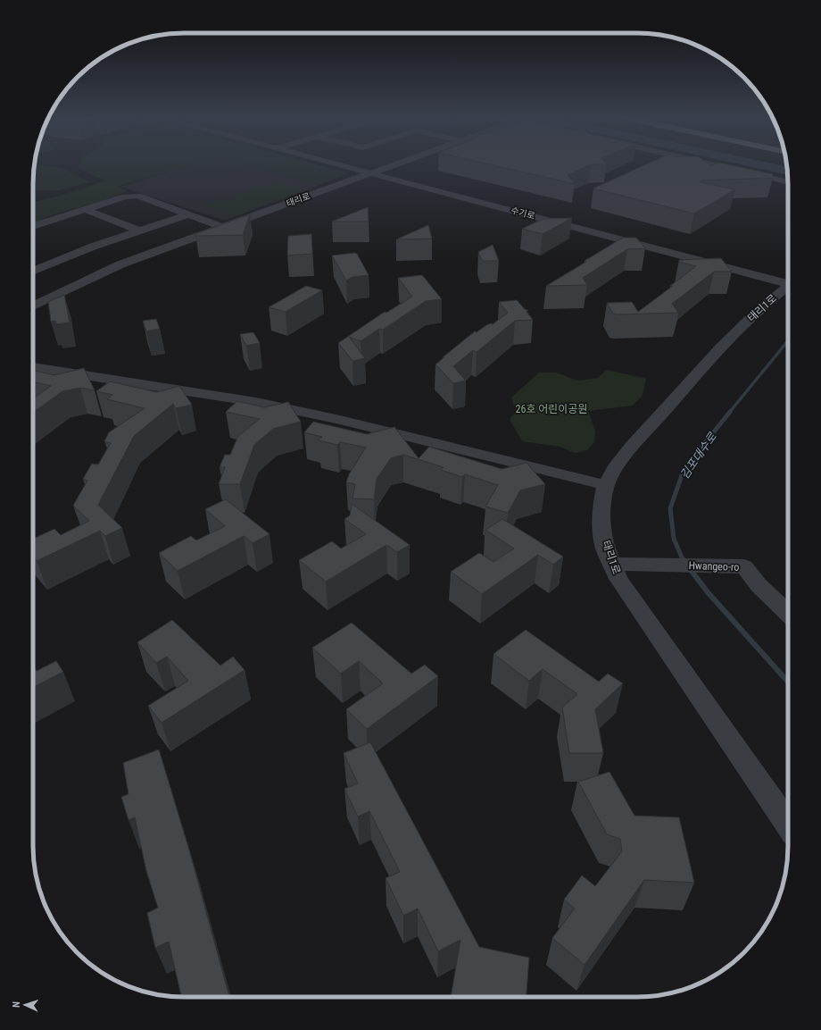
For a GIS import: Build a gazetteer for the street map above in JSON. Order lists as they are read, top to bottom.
{
  "streets": {
    "street": [
      "태리로",
      "수기로",
      "태리1로",
      "Hwangeo-ro"
    ]
  },
  "crossings": [
    ["태리로", "수기로"],
    ["태리1로", "Hwangeo-ro"]
  ],
  "water": ["김포대수로"],
  "parks": ["26호 어린이공원"],
  "north": "left"
}
